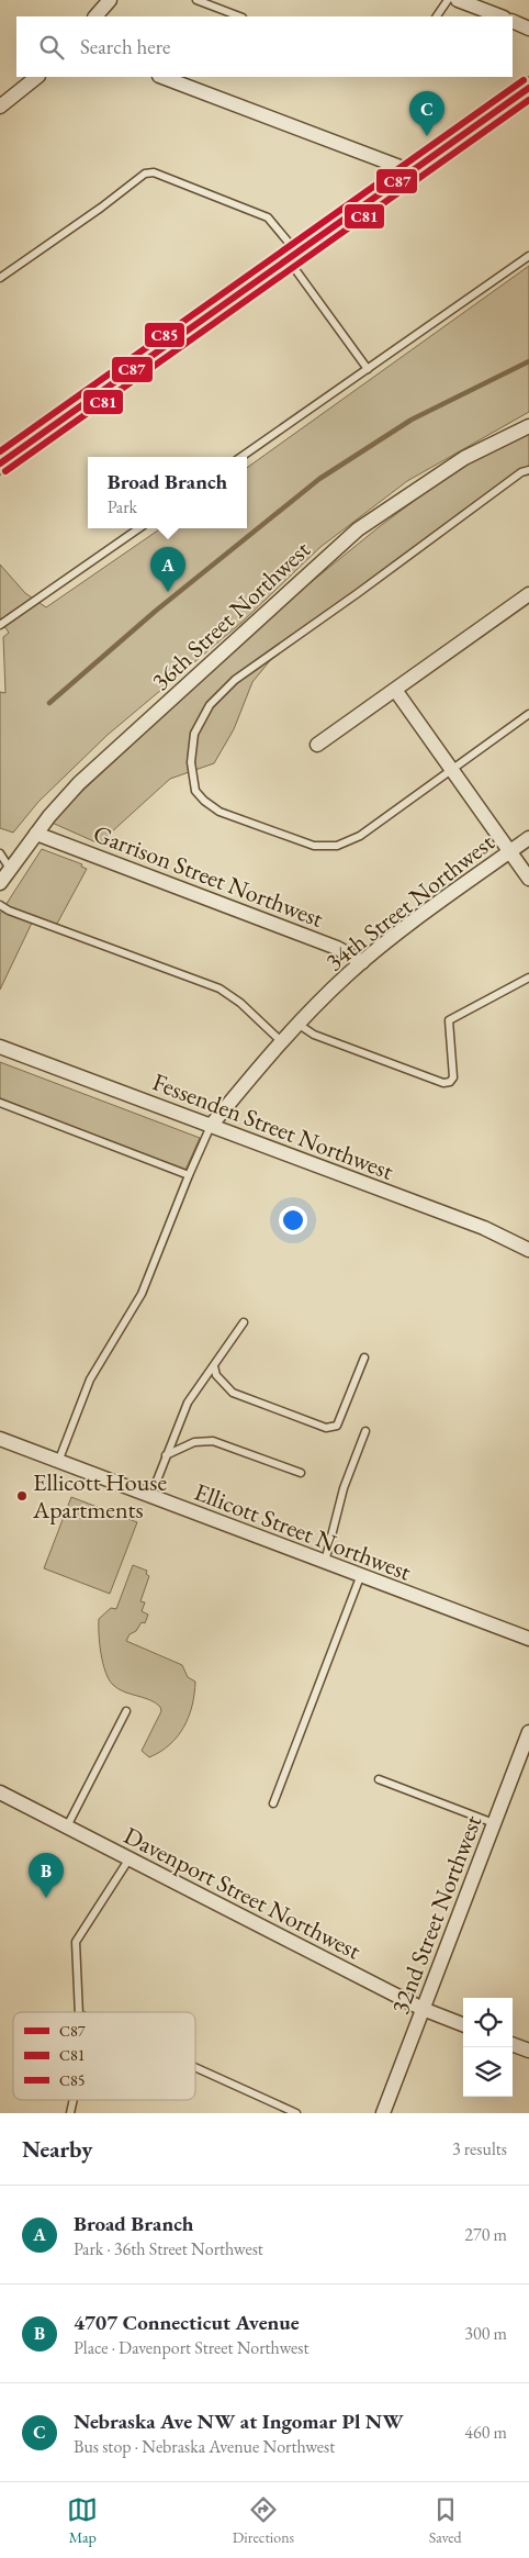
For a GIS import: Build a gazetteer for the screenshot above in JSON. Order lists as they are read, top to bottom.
{
  "streets": {
    "street": [
      "36th Street Northwest",
      "Garrison Street Northwest",
      "34th Street Northwest",
      "Fessenden Street Northwest",
      "Ellicott Street Northwest",
      "Davenport Street Northwest",
      "32nd Street Northwest"
    ]
  },
  "crossings": [
    ["36th Street Northwest", "Garrison Street Northwest"],
    ["Garrison Street Northwest", "34th Street Northwest"],
    ["34th Street Northwest", "Fessenden Street Northwest"],
    ["Davenport Street Northwest", "32nd Street Northwest"]
  ],
  "places": ["Ellicott House Apartments"],
  "lines": ["transit line C85", "transit line C87", "transit line C81"],
  "legend": ["C87", "C81", "C85"],
  "page": {
    "search": "Search here",
    "pins": ["C", "A", "B"],
    "popup": ["Broad Branch", "Park"],
    "heading": ["Nearby", "3 results"],
    "list": [
      {
        "mark": "A",
        "name": "Broad Branch",
        "note": "Park · 36th Street Northwest",
        "value": "270 m"
      },
      {
        "mark": "B",
        "name": "4707 Connecticut Avenue",
        "note": "Place · Davenport Street Northwest",
        "value": "300 m"
      },
      {
        "mark": "C",
        "name": "Nebraska Ave NW at Ingomar Pl NW",
        "note": "Bus stop · Nebraska Avenue Northwest",
        "value": "460 m"
      }
    ],
    "nav": ["Map", "Directions", "Saved"]
  }
}
